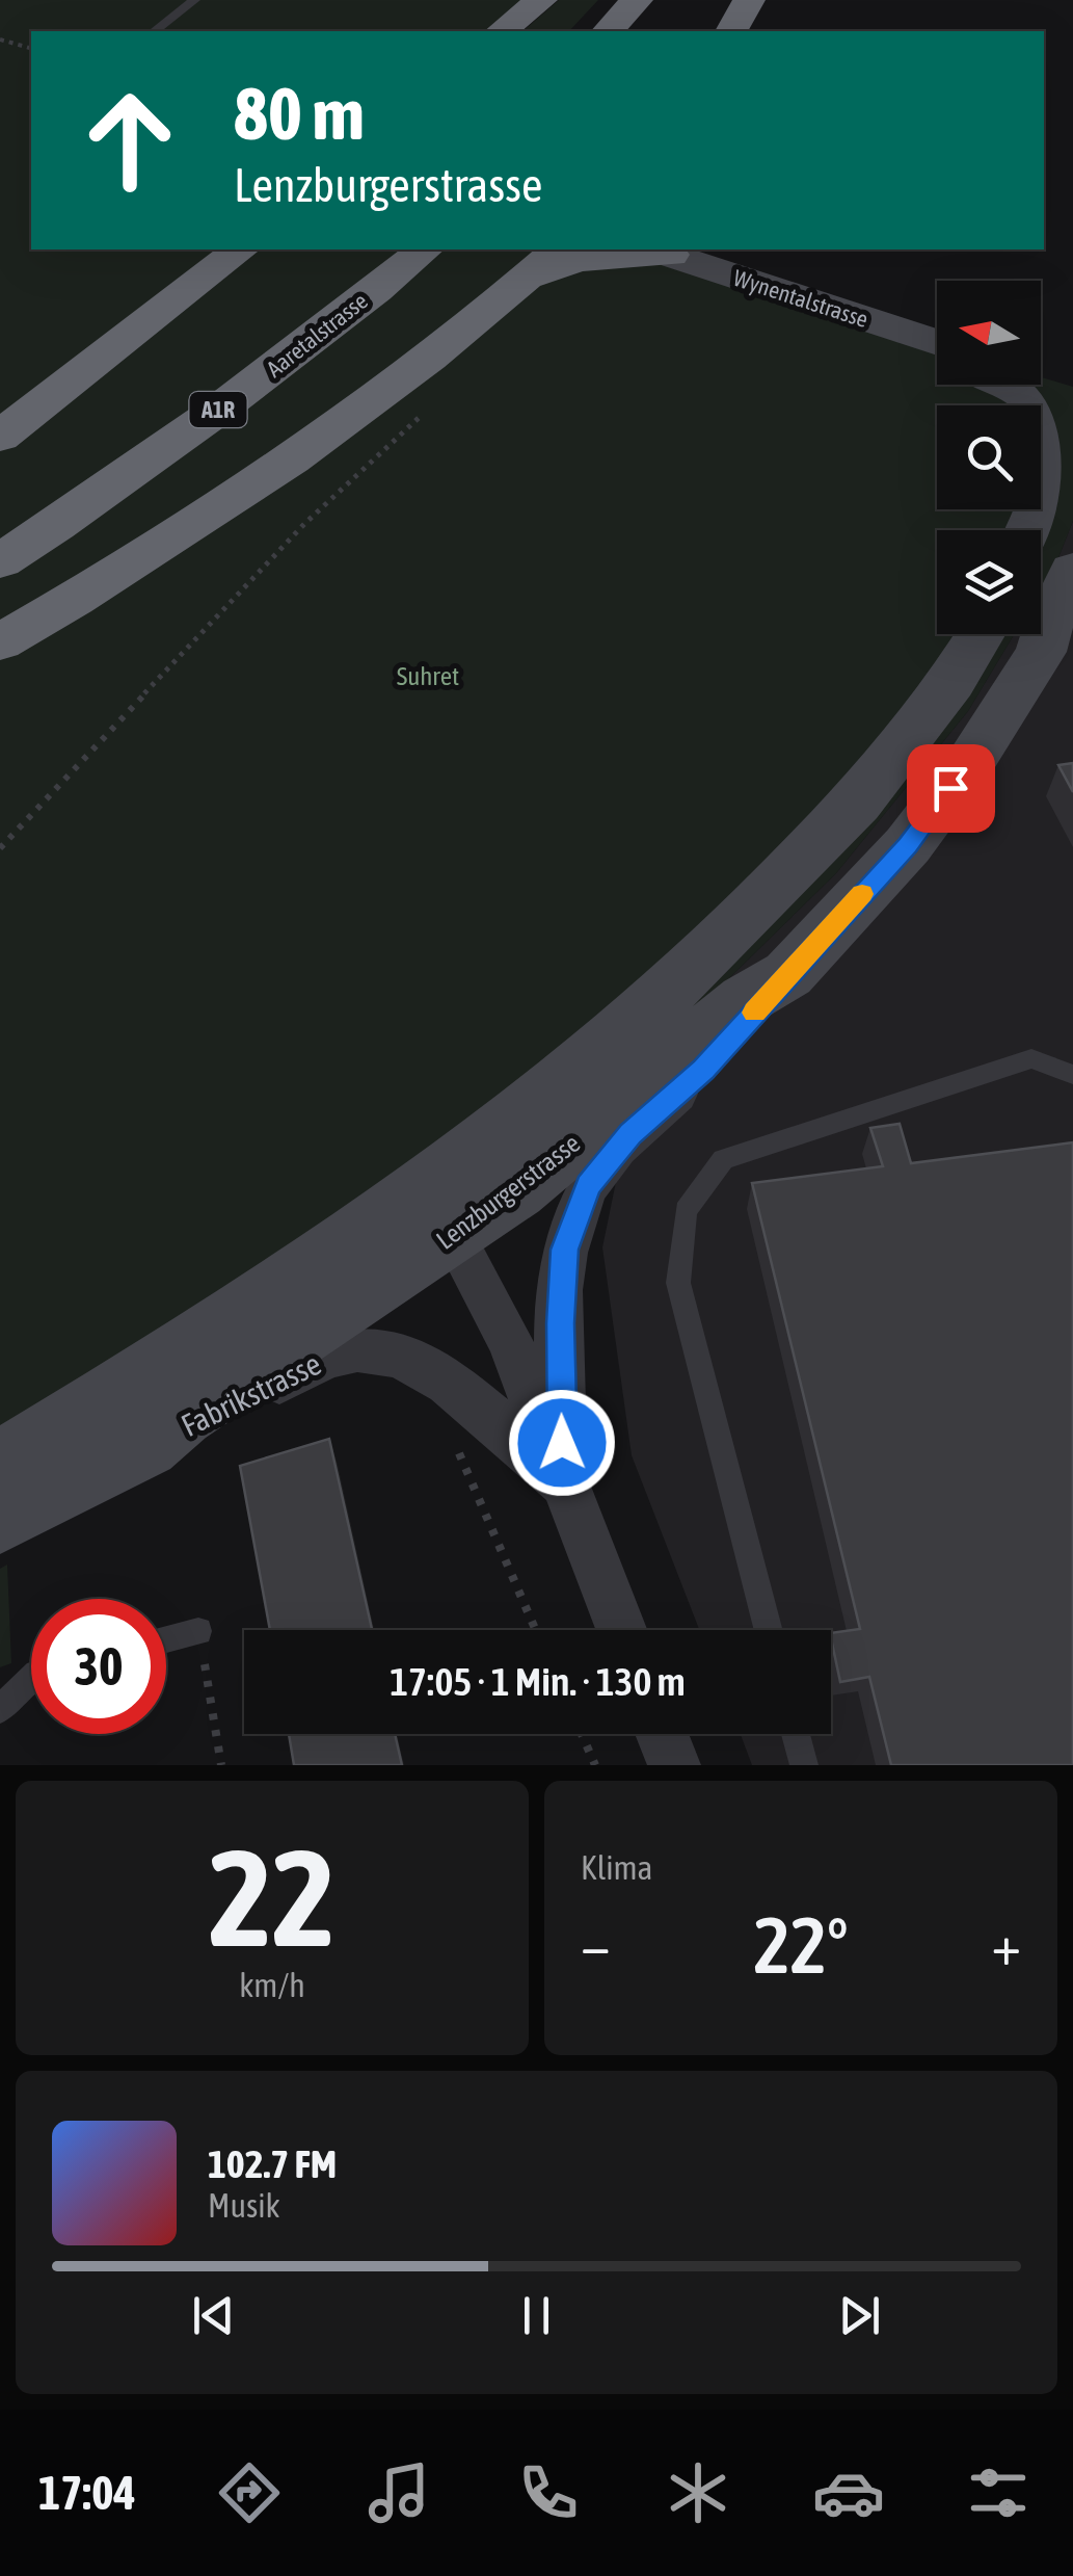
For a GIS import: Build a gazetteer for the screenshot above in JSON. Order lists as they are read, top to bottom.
{
  "streets": {
    "highway": ["Aaretalstrasse", "A1R"],
    "main road": ["Wynentalstrasse", "Lenzburgerstrasse"],
    "street": ["Fabrikstrasse"]
  },
  "crossings": [
    ["Lenzburgerstrasse", "Fabrikstrasse"]
  ],
  "parks": ["Suhret"],
  "north": "left",
  "page": {
    "turn": ["80 m", "Lenzburgerstrasse"],
    "limit": "30",
    "trip": "17:05 · 1 Min. · 130 m",
    "tile": [
      ["22", "km/h"],
      "Klima"
    ],
    "heat": ["−", "22°", "+"],
    "song": ["102.7 FM", "Musik"],
    "tabs": "17:04"
  }
}
